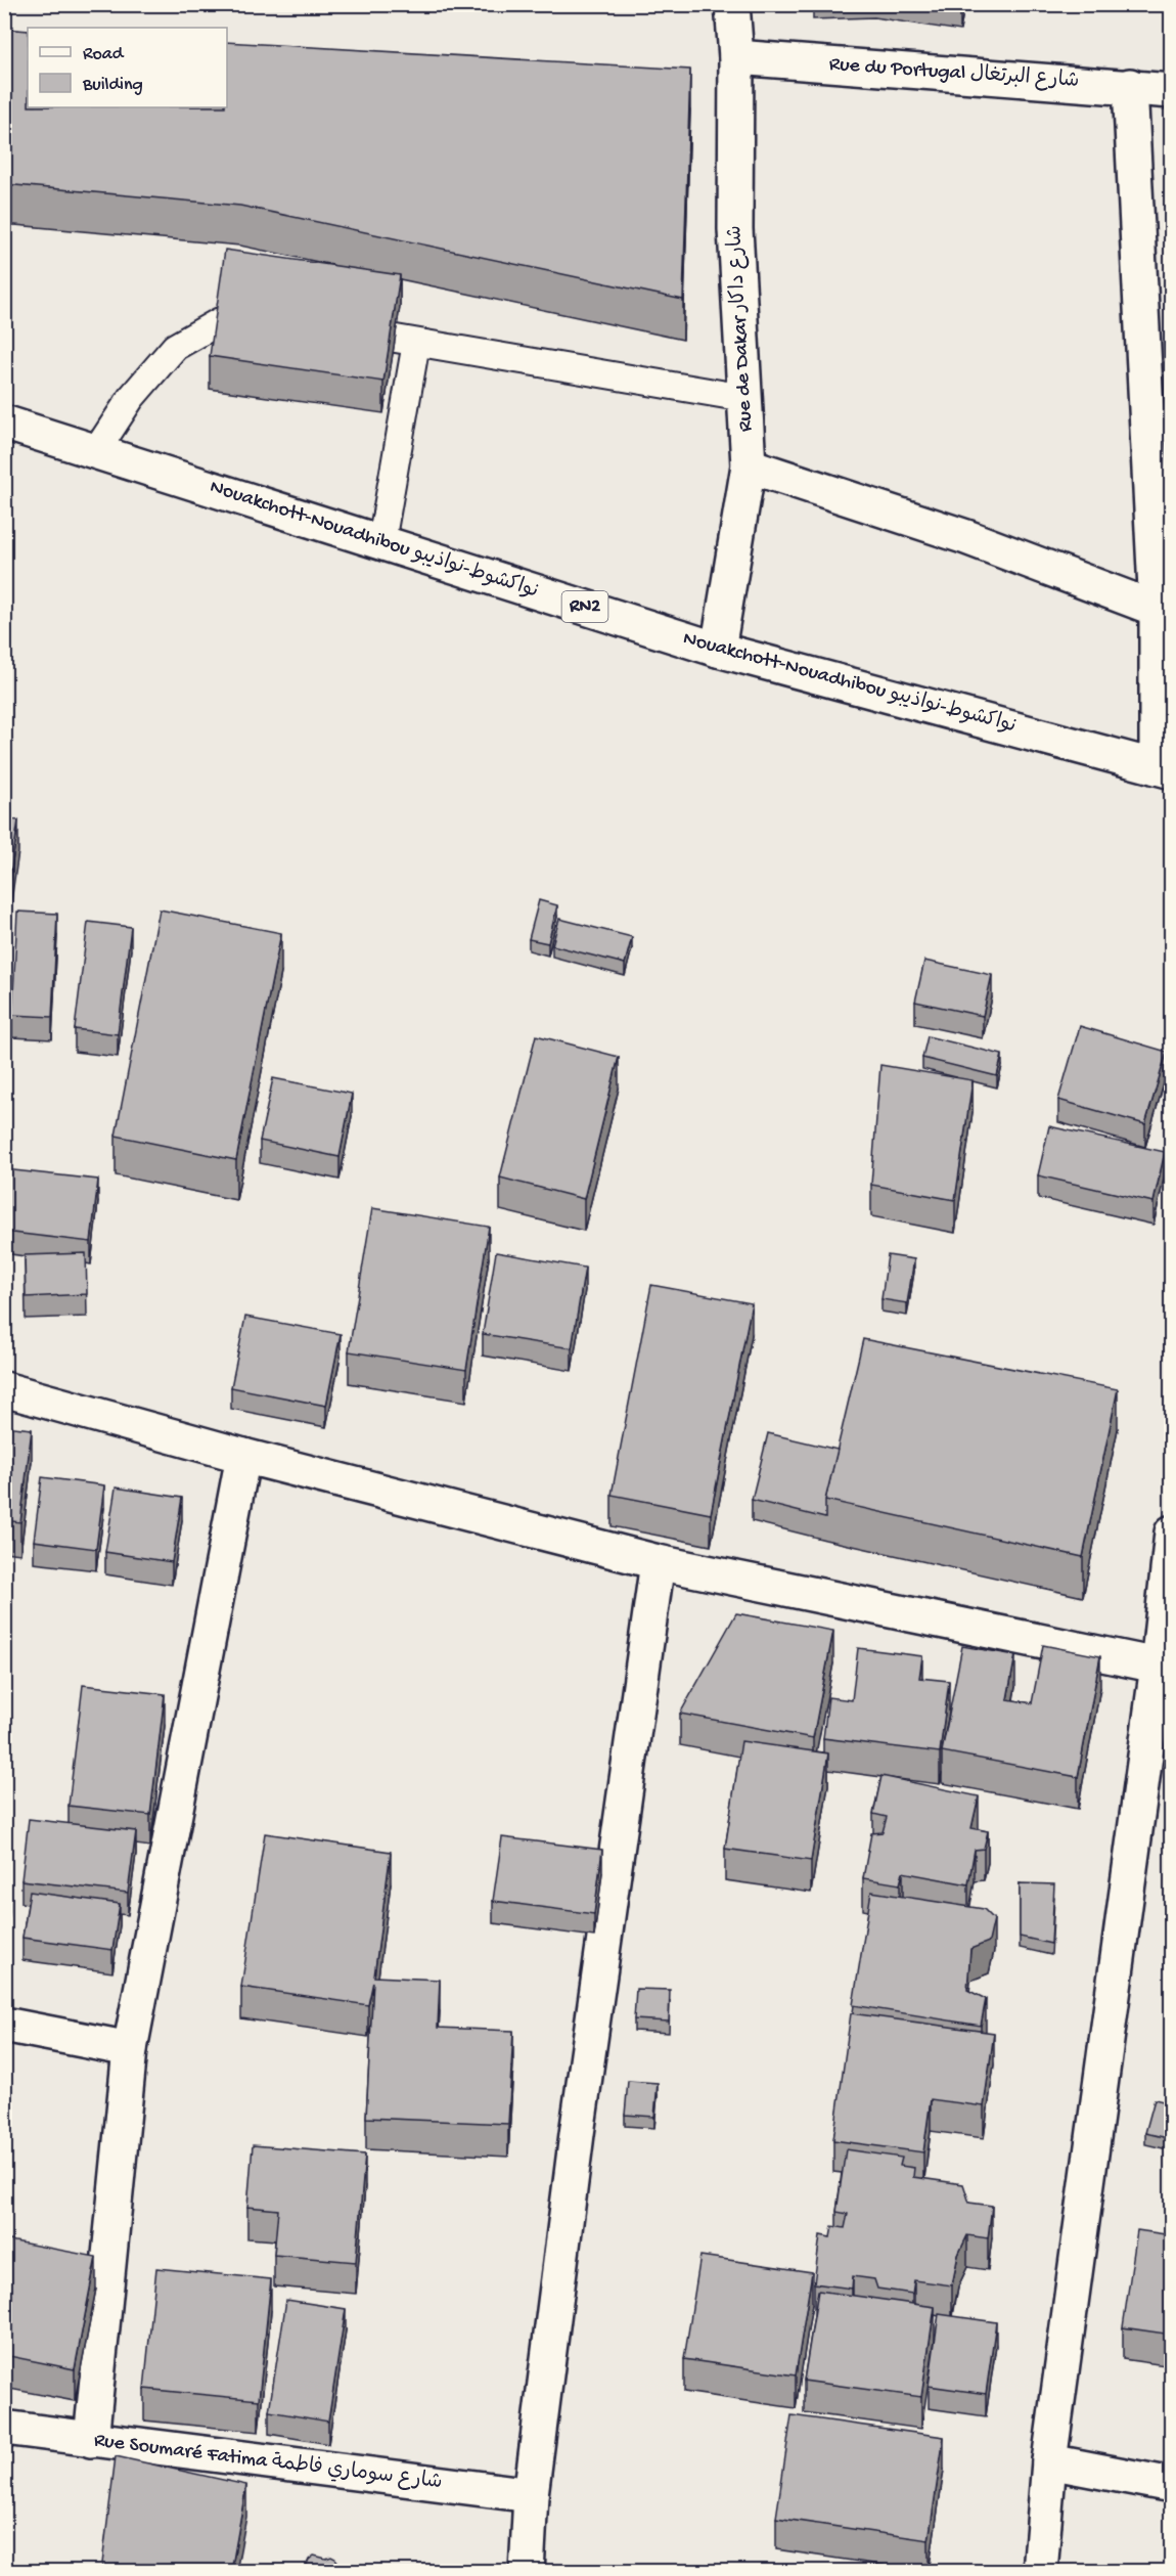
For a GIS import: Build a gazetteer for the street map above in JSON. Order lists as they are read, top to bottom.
{
  "streets": {
    "main road": [
      "Rue du Portugal شارع البرتغال",
      "Rue de Dakar شارع داكار",
      "Nouakchott-Nouadhibou نواكشوط-نواذيبو",
      "RN2",
      "Rue Soumaré Fatima شارع سوماري فاطمة"
    ]
  },
  "crossings": [
    ["Rue du Portugal شارع البرتغال", "Rue de Dakar شارع داكار"],
    ["Rue de Dakar شارع داكار", "Nouakchott-Nouadhibou نواكشوط-نواذيبو"]
  ],
  "legend": ["Road", "Building"]
}
